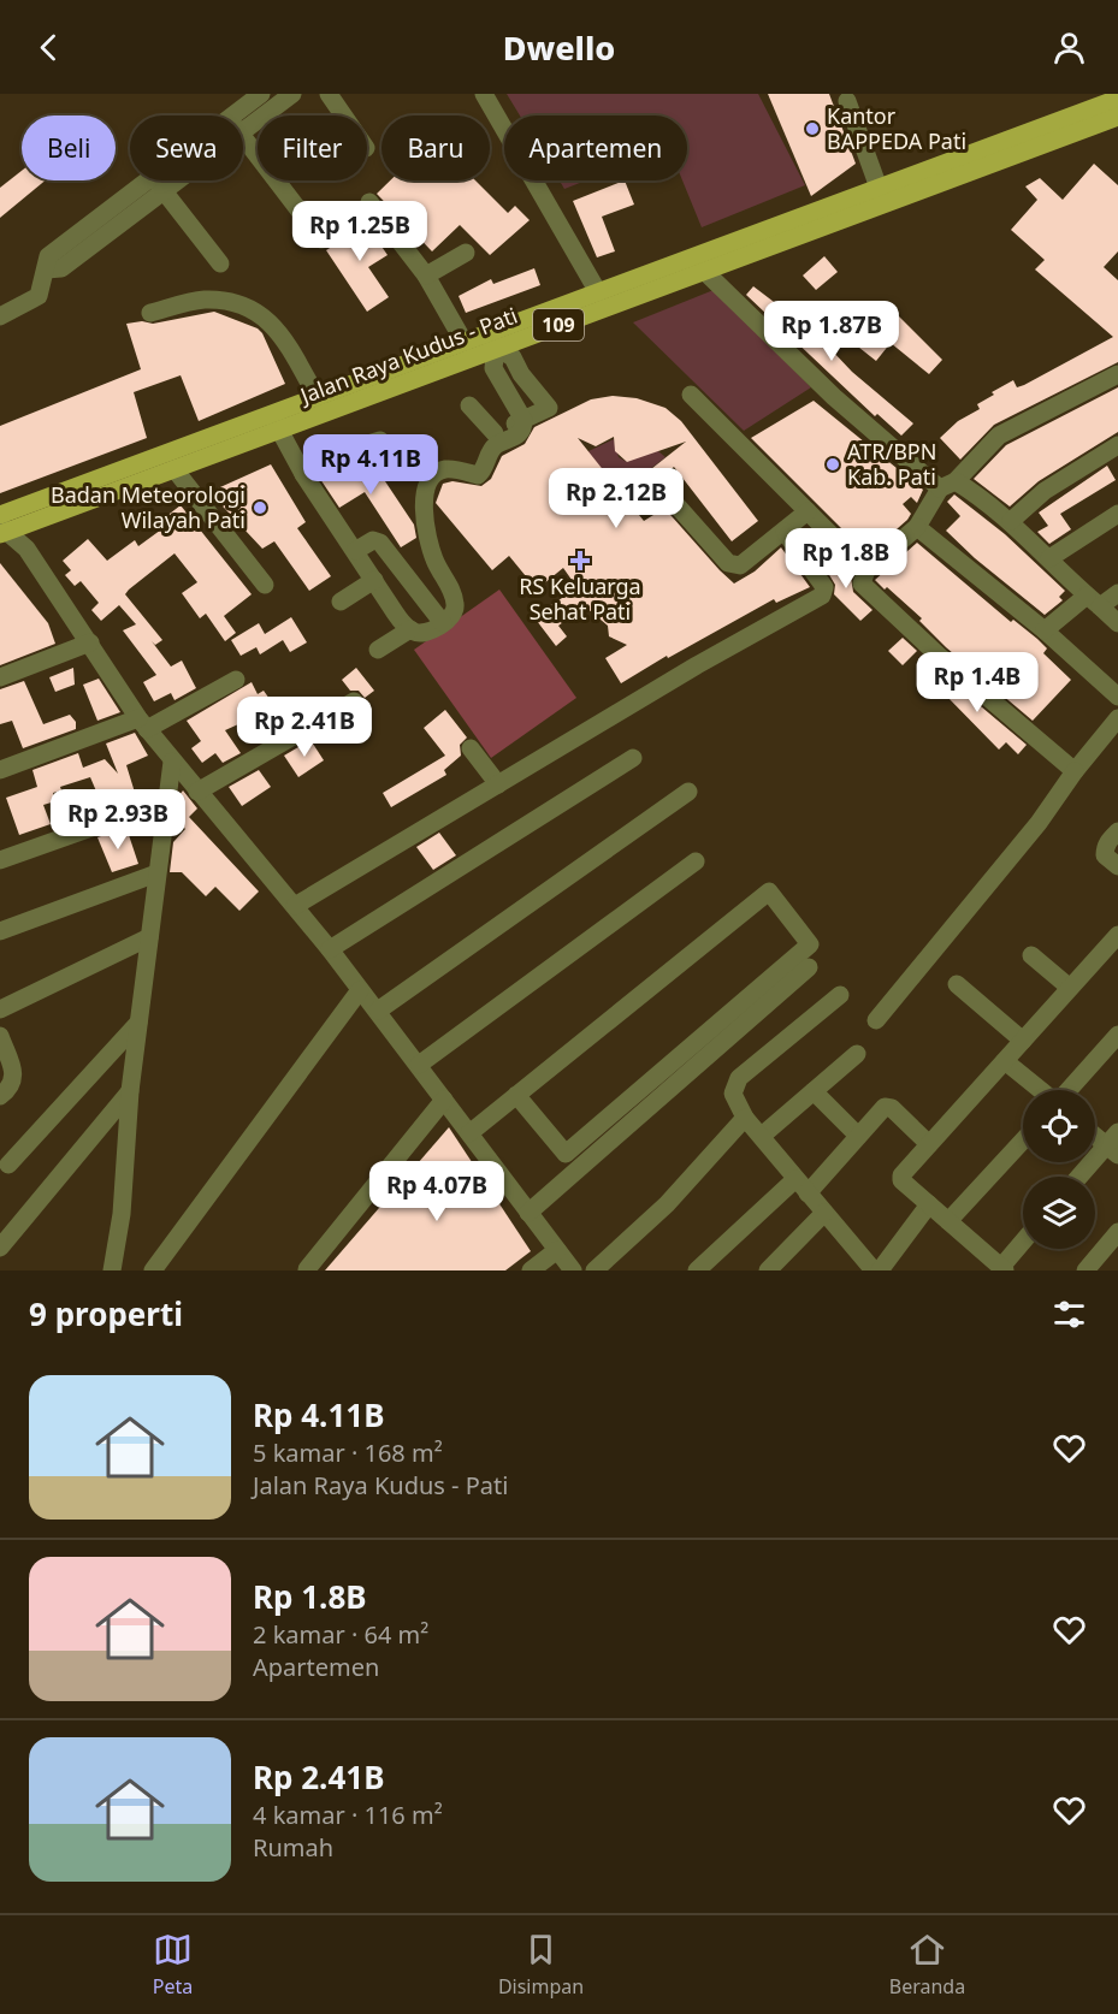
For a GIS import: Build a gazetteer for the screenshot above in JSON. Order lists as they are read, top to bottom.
{
  "streets": {
    "main road": ["109", "Jalan Raya Kudus - Pati"]
  },
  "places": {
    "other": ["Kantor BAPPEDA Pati", "ATR/BPN Kab. Pati", "Badan Meteorologi Wilayah Pati"],
    "health": ["RS Keluarga Sehat Pati"]
  },
  "page": {
    "header": "Dwello",
    "chip": [
      "Beli",
      "Sewa",
      "Filter",
      "Baru",
      "Apartemen"
    ],
    "price": [
      "Rp 1.25B",
      "Rp 1.87B",
      "Rp 4.11B",
      "Rp 2.12B",
      "Rp 1.8B",
      "Rp 1.4B",
      "Rp 2.41B",
      "Rp 2.93B",
      "Rp 4.07B"
    ],
    "heading": "9 properti",
    "list": [
      {
        "name": "Rp 4.11B",
        "note": "5 kamar · 168 m² · Jalan Raya Kudus - Pati"
      },
      {
        "name": "Rp 1.8B",
        "note": "2 kamar · 64 m² · Apartemen"
      },
      {
        "name": "Rp 2.41B",
        "note": "4 kamar · 116 m² · Rumah"
      }
    ],
    "tabs": ["Peta", "Disimpan", "Beranda"]
  }
}
